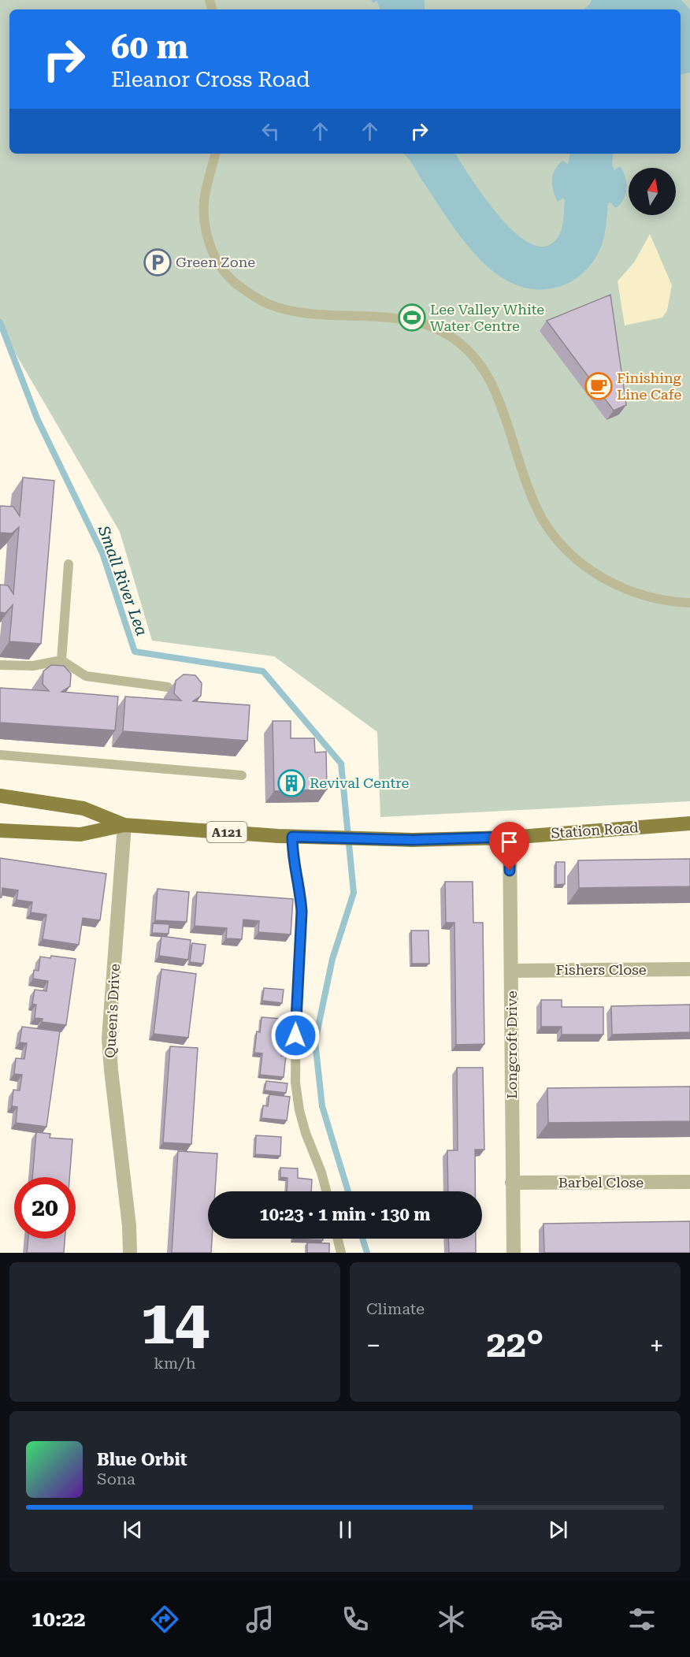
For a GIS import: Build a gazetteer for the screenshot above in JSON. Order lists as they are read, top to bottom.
{
  "streets": {
    "main road": ["Station Road", "A121"],
    "street": [
      "Fishers Close",
      "Queen's Drive",
      "Longcroft Drive",
      "Barbel Close"
    ]
  },
  "crossings": [
    ["Station Road", "A121"],
    ["Station Road", "Longcroft Drive"],
    ["A121", "Queen's Drive"],
    ["Fishers Close", "Longcroft Drive"],
    ["Longcroft Drive", "Barbel Close"]
  ],
  "water": ["Small River Lea"],
  "places": {
    "parking": ["Green Zone"],
    "sports": ["Lee Valley White Water Centre"],
    "cafe": ["Finishing Line Cafe"],
    "building": ["Revival Centre"]
  },
  "north": "top",
  "page": {
    "turn": ["60 m", "Eleanor Cross Road"],
    "limit": "20",
    "trip": "10:23 · 1 min · 130 m",
    "tile": [
      ["14", "km/h"],
      "Climate"
    ],
    "heat": ["−", "22°", "+"],
    "song": ["Blue Orbit", "Sona"],
    "tabs": "10:22"
  }
}
